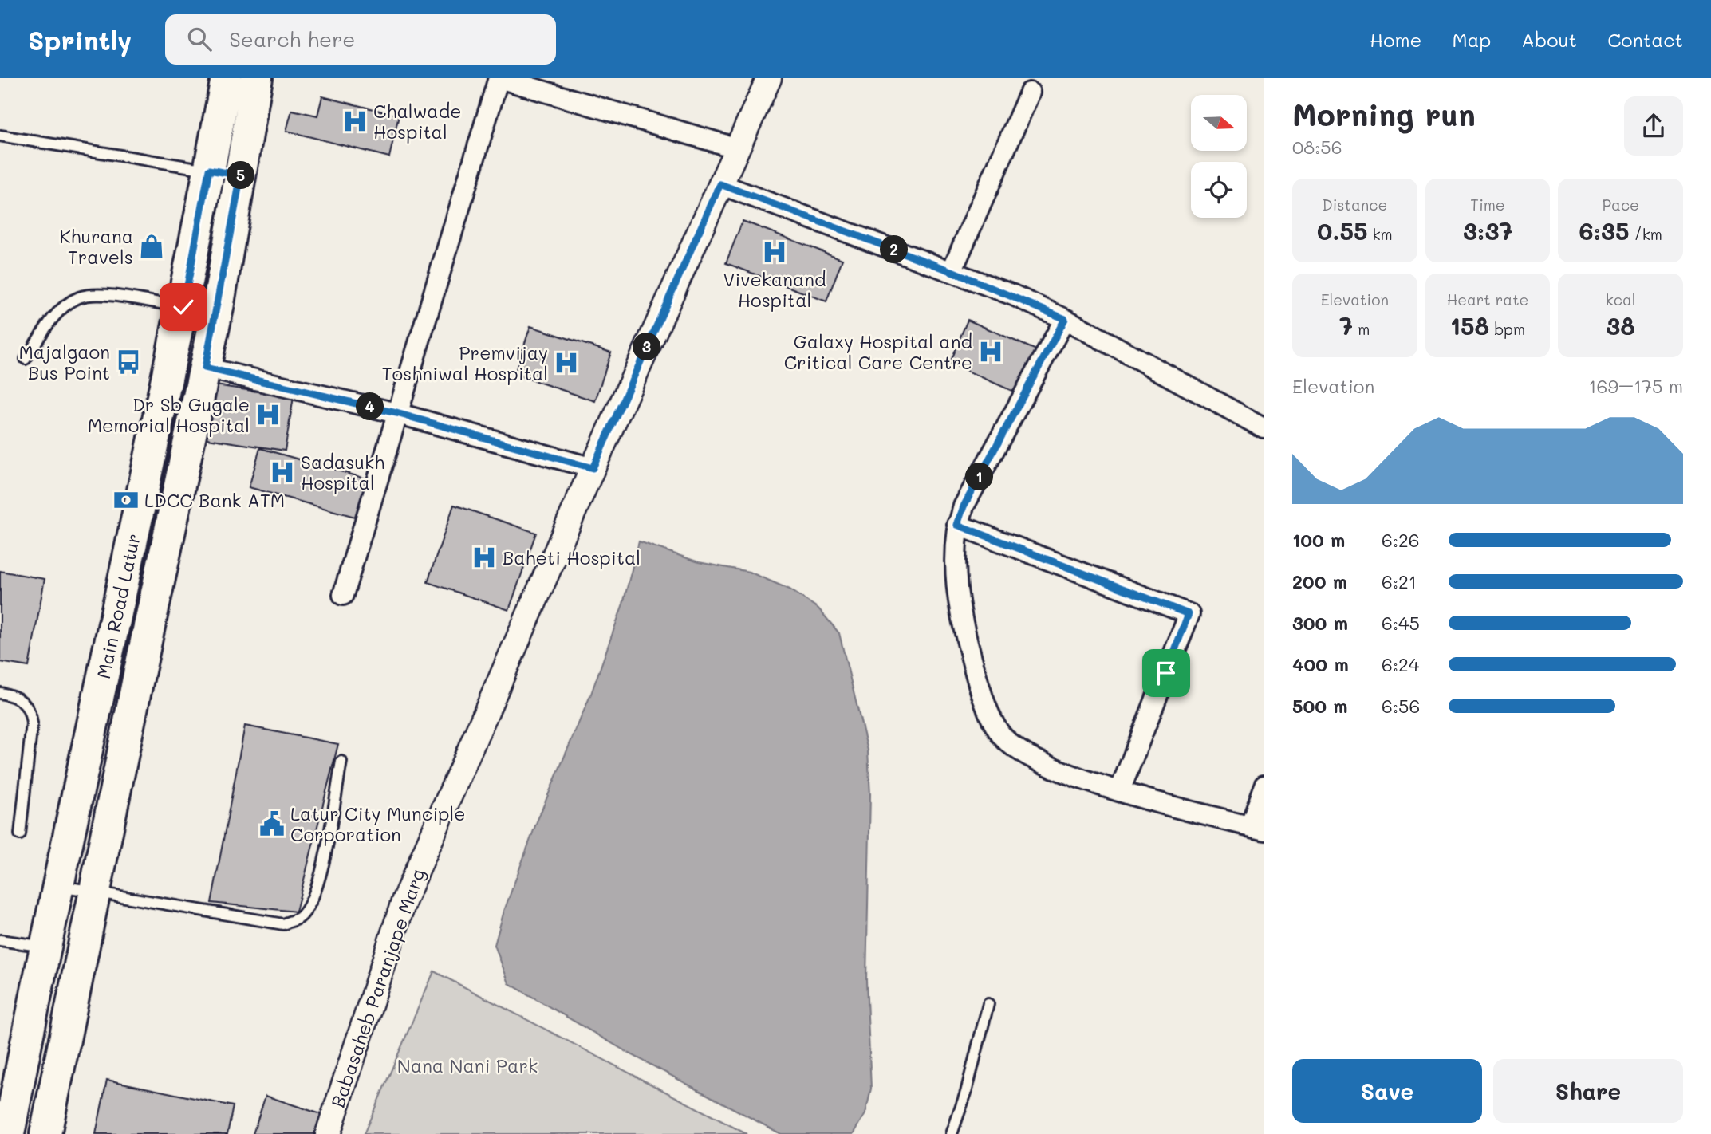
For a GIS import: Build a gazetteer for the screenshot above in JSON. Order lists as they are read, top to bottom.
{
  "streets": {
    "main road": ["Main Road Latur"],
    "street": ["Babasaheb Paranjape Marg"]
  },
  "parks": ["Nana Nani Park"],
  "places": {
    "hospital": [
      "Chalwade Hospital",
      "Vivekanand Hospital",
      "Galaxy Hospital and Critical Care Centre",
      "Premvijay Toshniwal Hospital",
      "Dr Sb Gugale Memorial Hospital",
      "Sadasukh Hospital",
      "Baheti Hospital"
    ],
    "shop": ["Khurana Travels"],
    "bus stop": ["Majalgaon Bus Point"],
    "bank": ["LDCC Bank ATM"],
    "public building": ["Latur City Munciple Corporation"]
  },
  "north": "right",
  "page": {
    "header": "Sprintly",
    "search": "Search here",
    "nav": [
      "Home",
      "Map",
      "About",
      "Contact"
    ],
    "heading": ["Morning run", "08:56"],
    "pins": [
      "5",
      "2",
      "3",
      "4",
      "1"
    ],
    "stats": [
      ["Distance", "0.55 km"],
      ["Time", "3:37"],
      ["Pace", "6:35 /km"],
      ["Elevation", "7 m"],
      ["Heart rate", "158 bpm"],
      ["kcal", "38"]
    ],
    "chart": ["Elevation", "169–175 m"],
    "list": [
      {
        "name": "100 m",
        "note": "6:26"
      },
      {
        "name": "200 m",
        "note": "6:21"
      },
      {
        "name": "300 m",
        "note": "6:45"
      },
      {
        "name": "400 m",
        "note": "6:24"
      },
      {
        "name": "500 m",
        "note": "6:56"
      }
    ],
    "buttons": ["Save", "Share"]
  }
}
